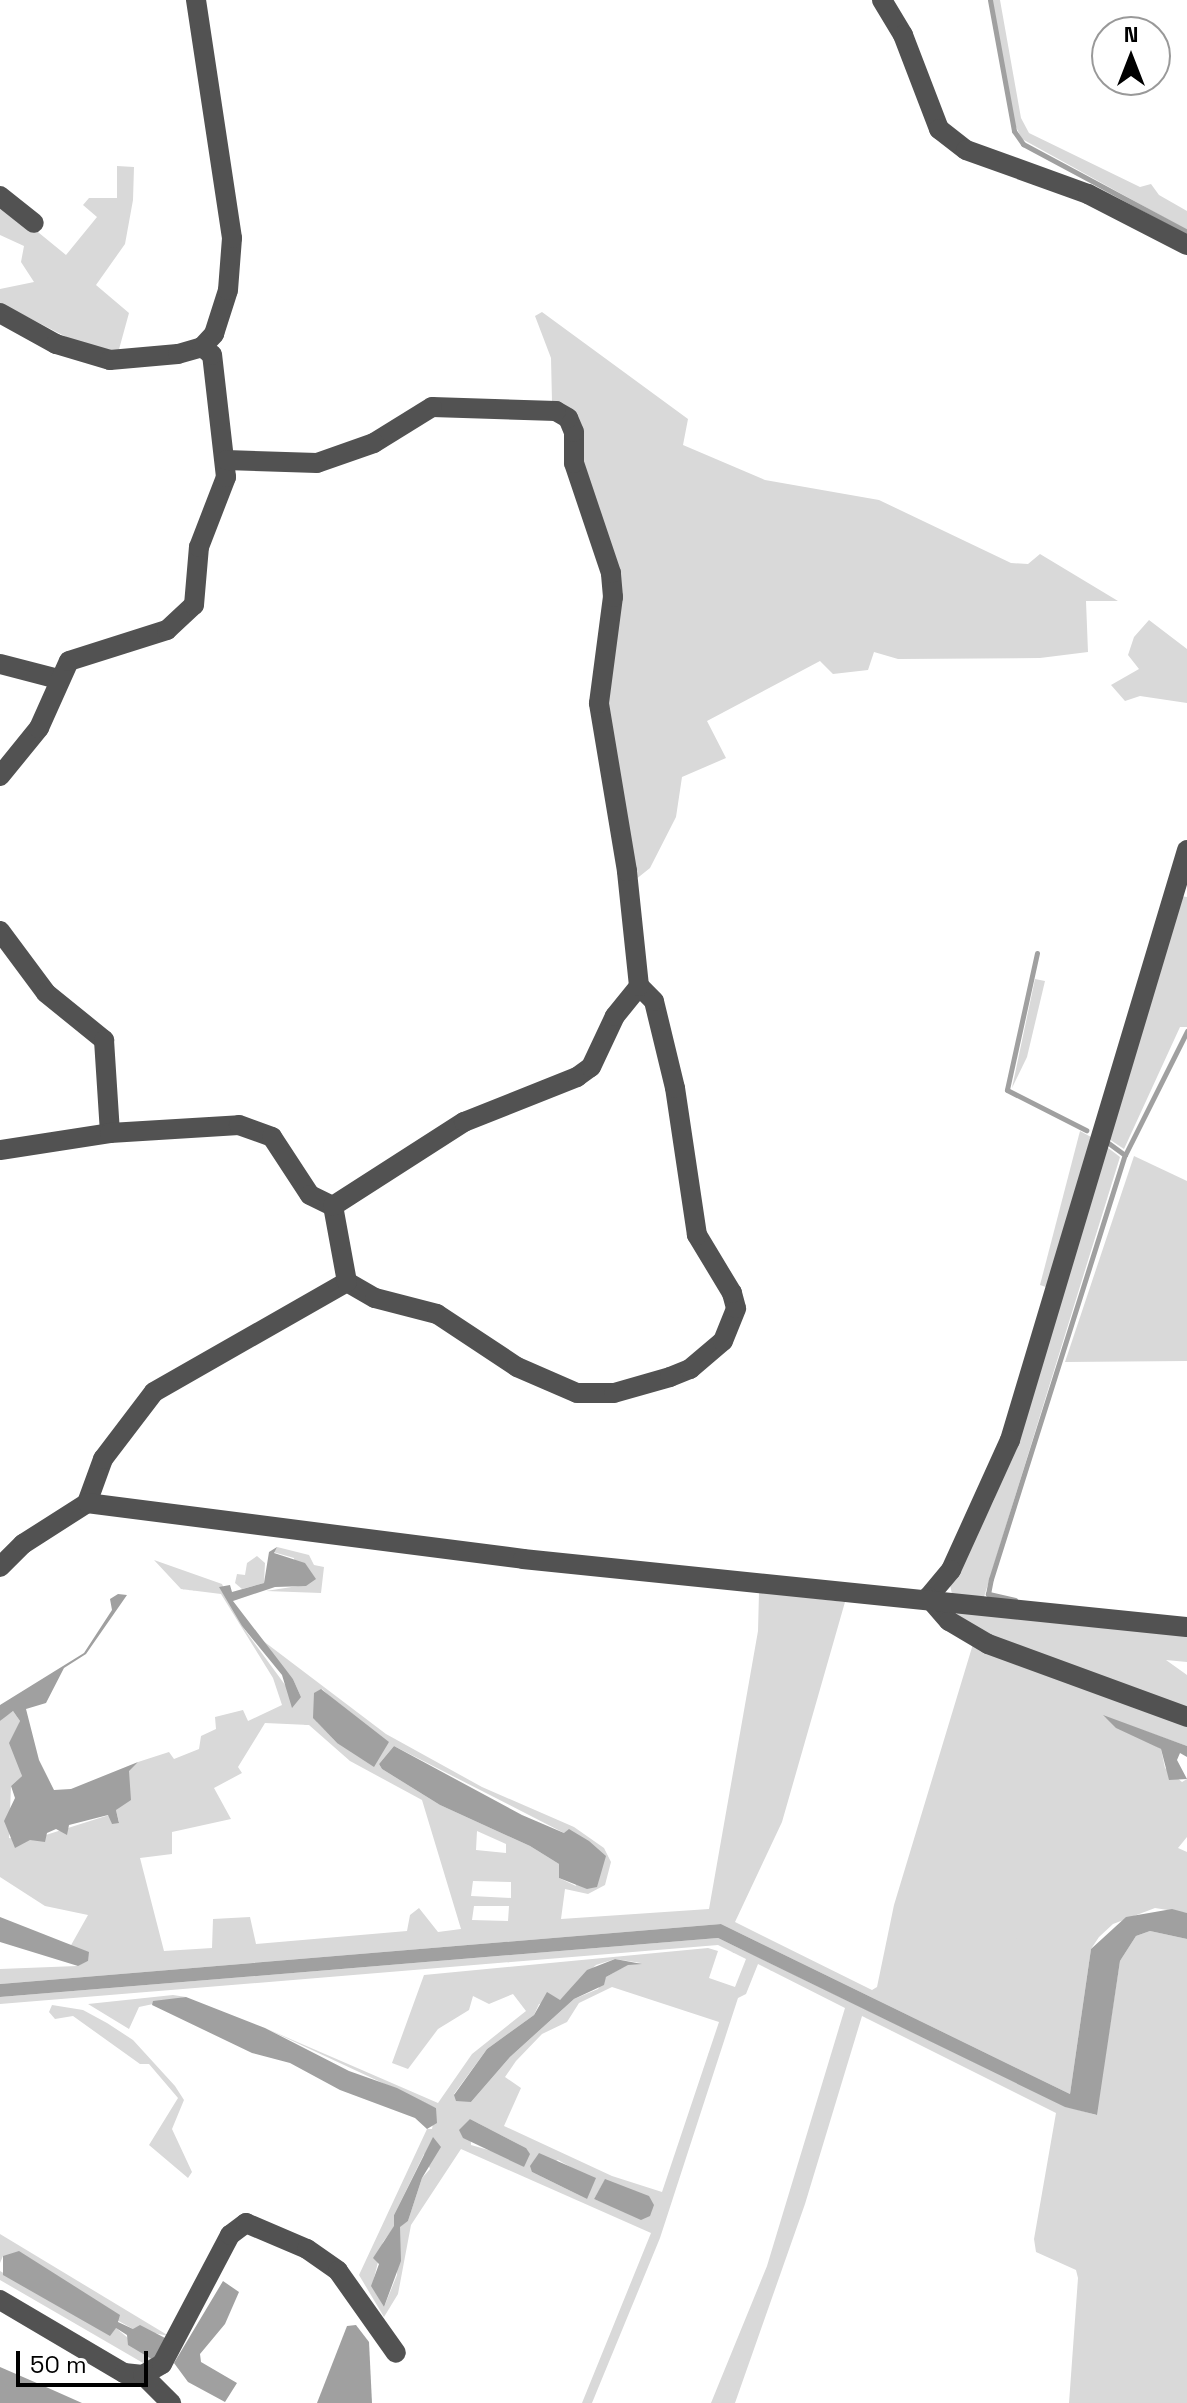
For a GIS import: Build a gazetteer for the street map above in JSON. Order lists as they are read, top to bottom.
{
  "scale_bar": "50 m",
  "north": "top"
}
